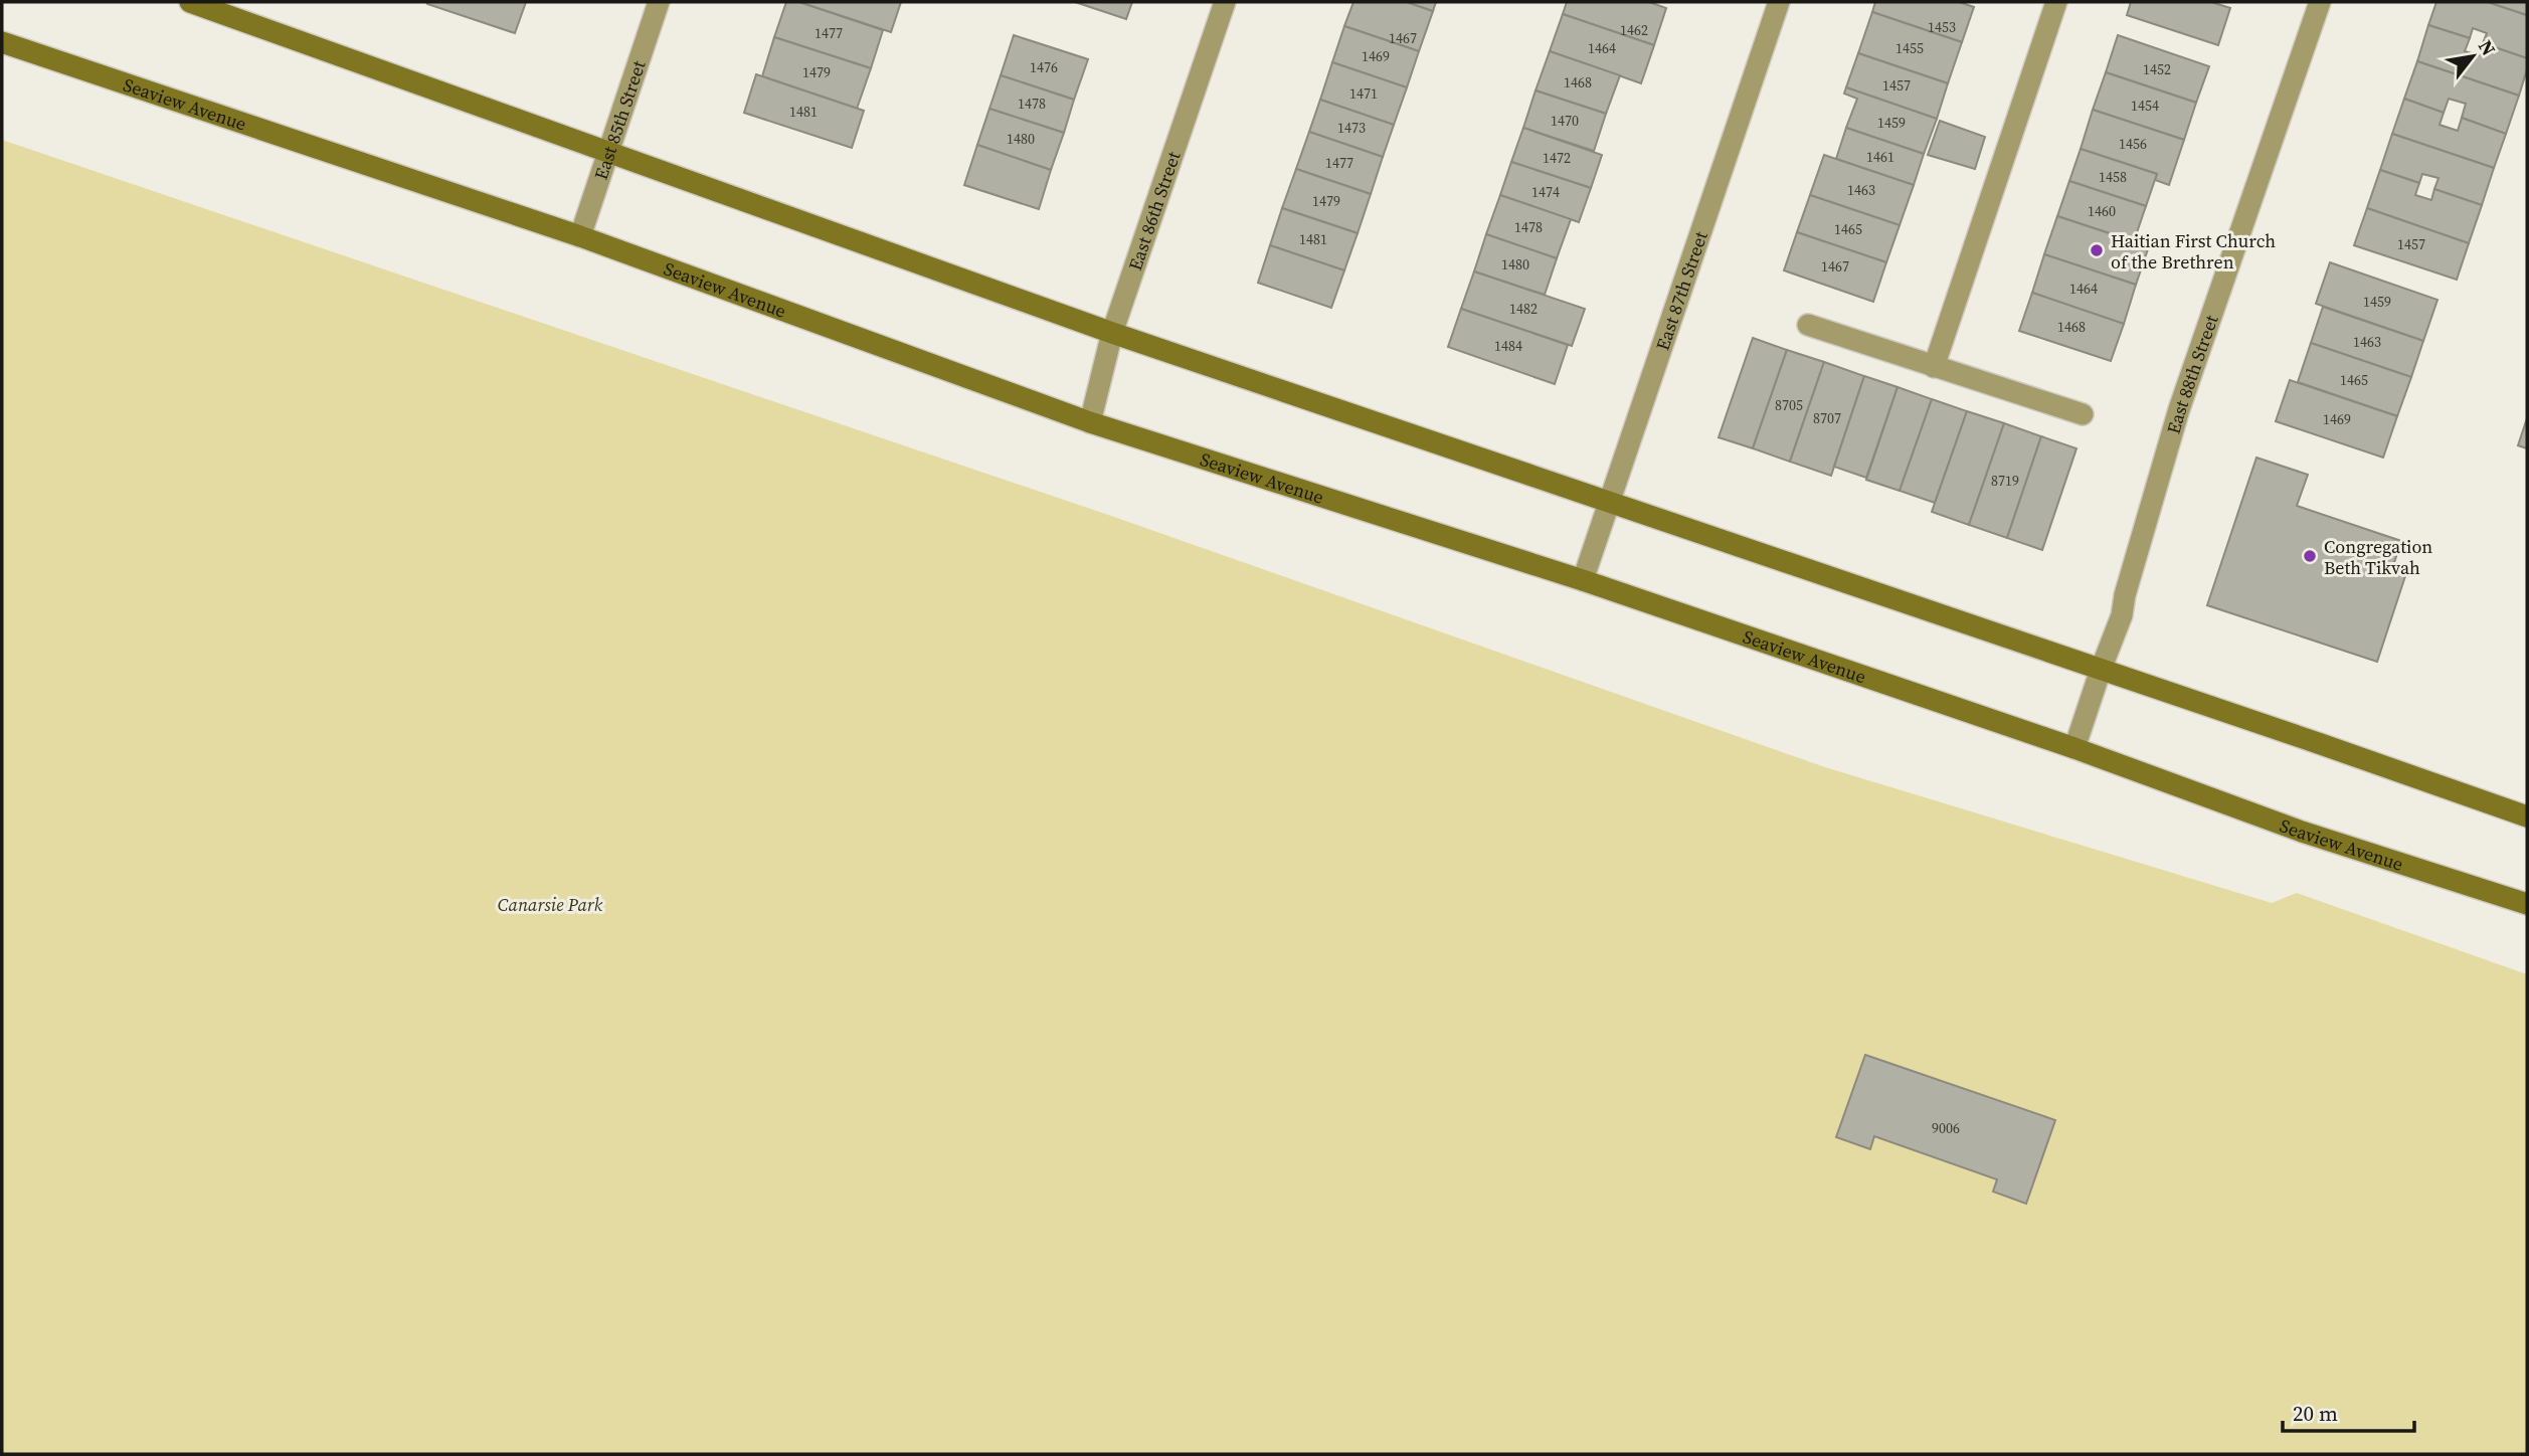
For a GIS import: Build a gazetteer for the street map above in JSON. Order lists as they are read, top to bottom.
{
  "streets": {
    "street": [
      "Seaview Avenue",
      "East 85th Street",
      "East 86th Street",
      "East 87th Street",
      "East 88th Street"
    ]
  },
  "crossings": [
    ["Seaview Avenue", "East 85th Street"],
    ["Seaview Avenue", "East 86th Street"],
    ["Seaview Avenue", "East 87th Street"],
    ["Seaview Avenue", "East 88th Street"]
  ],
  "parks": ["Canarsie Park"],
  "places": ["Haitian First Church of the Brethren", "Congregation Beth Tikvah"],
  "house_numbers": [
    "1453",
    "1462",
    "1477",
    "1467",
    "1464",
    "1455",
    "1469",
    "1476",
    "1452",
    "1479",
    "1468",
    "1457",
    "1471",
    "1478",
    "1454",
    "1481",
    "1470",
    "1459",
    "1473",
    "1480",
    "1456",
    "1461",
    "1472",
    "1477",
    "1458",
    "1463",
    "1474",
    "1479",
    "1460",
    "1478",
    "1465",
    "1481",
    "1457",
    "1480",
    "1467",
    "1464",
    "1459",
    "1482",
    "1468",
    "1463",
    "1484",
    "1465",
    "8705",
    "8707",
    "1469",
    "8719",
    "9006"
  ],
  "scale_bar": "20 m",
  "north": "top right"
}
